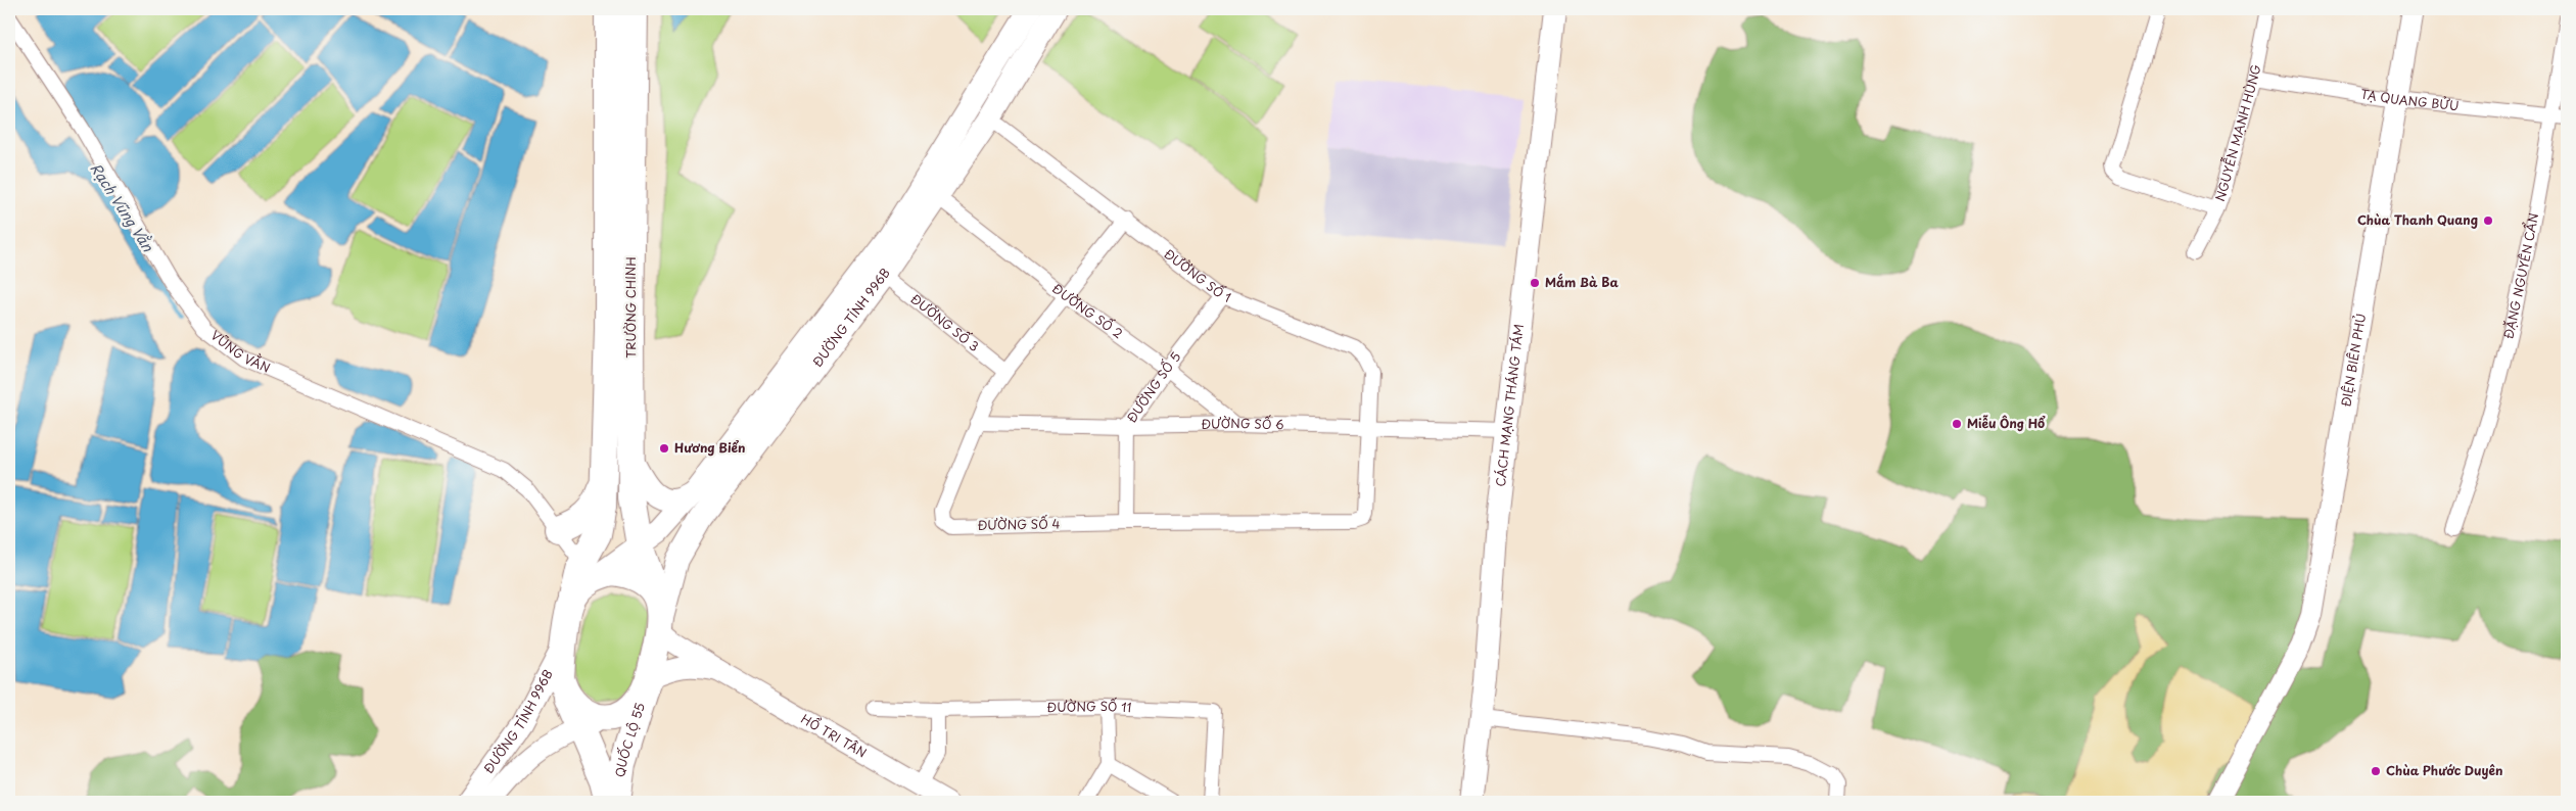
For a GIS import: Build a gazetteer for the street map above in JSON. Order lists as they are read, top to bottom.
{
  "streets": {
    "highway": ["TRƯỜNG CHINH", "QUỐC LỘ 55"],
    "main road": ["ĐƯỜNG TỈNH 996B", "CÁCH MẠNG THÁNG TÁM"],
    "street": [
      "TẠ QUANG BỬU",
      "NGUYỄN MẠNH HÙNG",
      "ĐƯỜNG SỐ 1",
      "ĐẶNG NGUYÊN CẨN",
      "ĐƯỜNG SỐ 2",
      "ĐƯỜNG SỐ 3",
      "VŨNG VẰN",
      "ĐIỆN BIÊN PHỦ",
      "ĐƯỜNG SỐ 5",
      "ĐƯỜNG SỐ 6",
      "ĐƯỜNG SỐ 4",
      "ĐƯỜNG SỐ 11",
      "HỒ TRI TÂN"
    ]
  },
  "crossings": [
    ["TẠ QUANG BỬU", "NGUYỄN MẠNH HÙNG"],
    ["TẠ QUANG BỬU", "ĐẶNG NGUYÊN CẨN"],
    ["TẠ QUANG BỬU", "ĐIỆN BIÊN PHỦ"],
    ["ĐƯỜNG SỐ 1", "ĐƯỜNG TỈNH 996B"],
    ["ĐƯỜNG SỐ 1", "ĐƯỜNG SỐ 5"],
    ["ĐƯỜNG SỐ 1", "ĐƯỜNG SỐ 6"],
    ["ĐƯỜNG SỐ 1", "ĐƯỜNG SỐ 4"],
    ["TRƯỜNG CHINH", "ĐƯỜNG TỈNH 996B"],
    ["TRƯỜNG CHINH", "VŨNG VẰN"],
    ["TRƯỜNG CHINH", "HỒ TRI TÂN"],
    ["TRƯỜNG CHINH", "QUỐC LỘ 55"],
    ["ĐƯỜNG SỐ 2", "ĐƯỜNG TỈNH 996B"],
    ["ĐƯỜNG SỐ 2", "ĐƯỜNG SỐ 5"],
    ["ĐƯỜNG SỐ 2", "ĐƯỜNG SỐ 6"],
    ["ĐƯỜNG SỐ 2", "ĐƯỜNG SỐ 4"],
    ["ĐƯỜNG TỈNH 996B", "ĐƯỜNG SỐ 3"],
    ["ĐƯỜNG TỈNH 996B", "VŨNG VẰN"],
    ["ĐƯỜNG TỈNH 996B", "HỒ TRI TÂN"],
    ["ĐƯỜNG TỈNH 996B", "QUỐC LỘ 55"],
    ["ĐƯỜNG SỐ 3", "ĐƯỜNG SỐ 4"],
    ["VŨNG VẰN", "HỒ TRI TÂN"],
    ["VŨNG VẰN", "QUỐC LỘ 55"],
    ["ĐƯỜNG SỐ 5", "ĐƯỜNG SỐ 6"],
    ["ĐƯỜNG SỐ 5", "ĐƯỜNG SỐ 4"],
    ["CÁCH MẠNG THÁNG TÁM", "ĐƯỜNG SỐ 6"],
    ["ĐƯỜNG SỐ 6", "ĐƯỜNG SỐ 4"],
    ["HỒ TRI TÂN", "QUỐC LỘ 55"]
  ],
  "water": ["Rạch Vũng Vằn"],
  "places": [
    "Chùa Thanh Quang",
    "Mắm Bà Ba",
    "Miễu Ông Hổ",
    "Hương Biển",
    "Chùa Phước Duyên"
  ]
}
